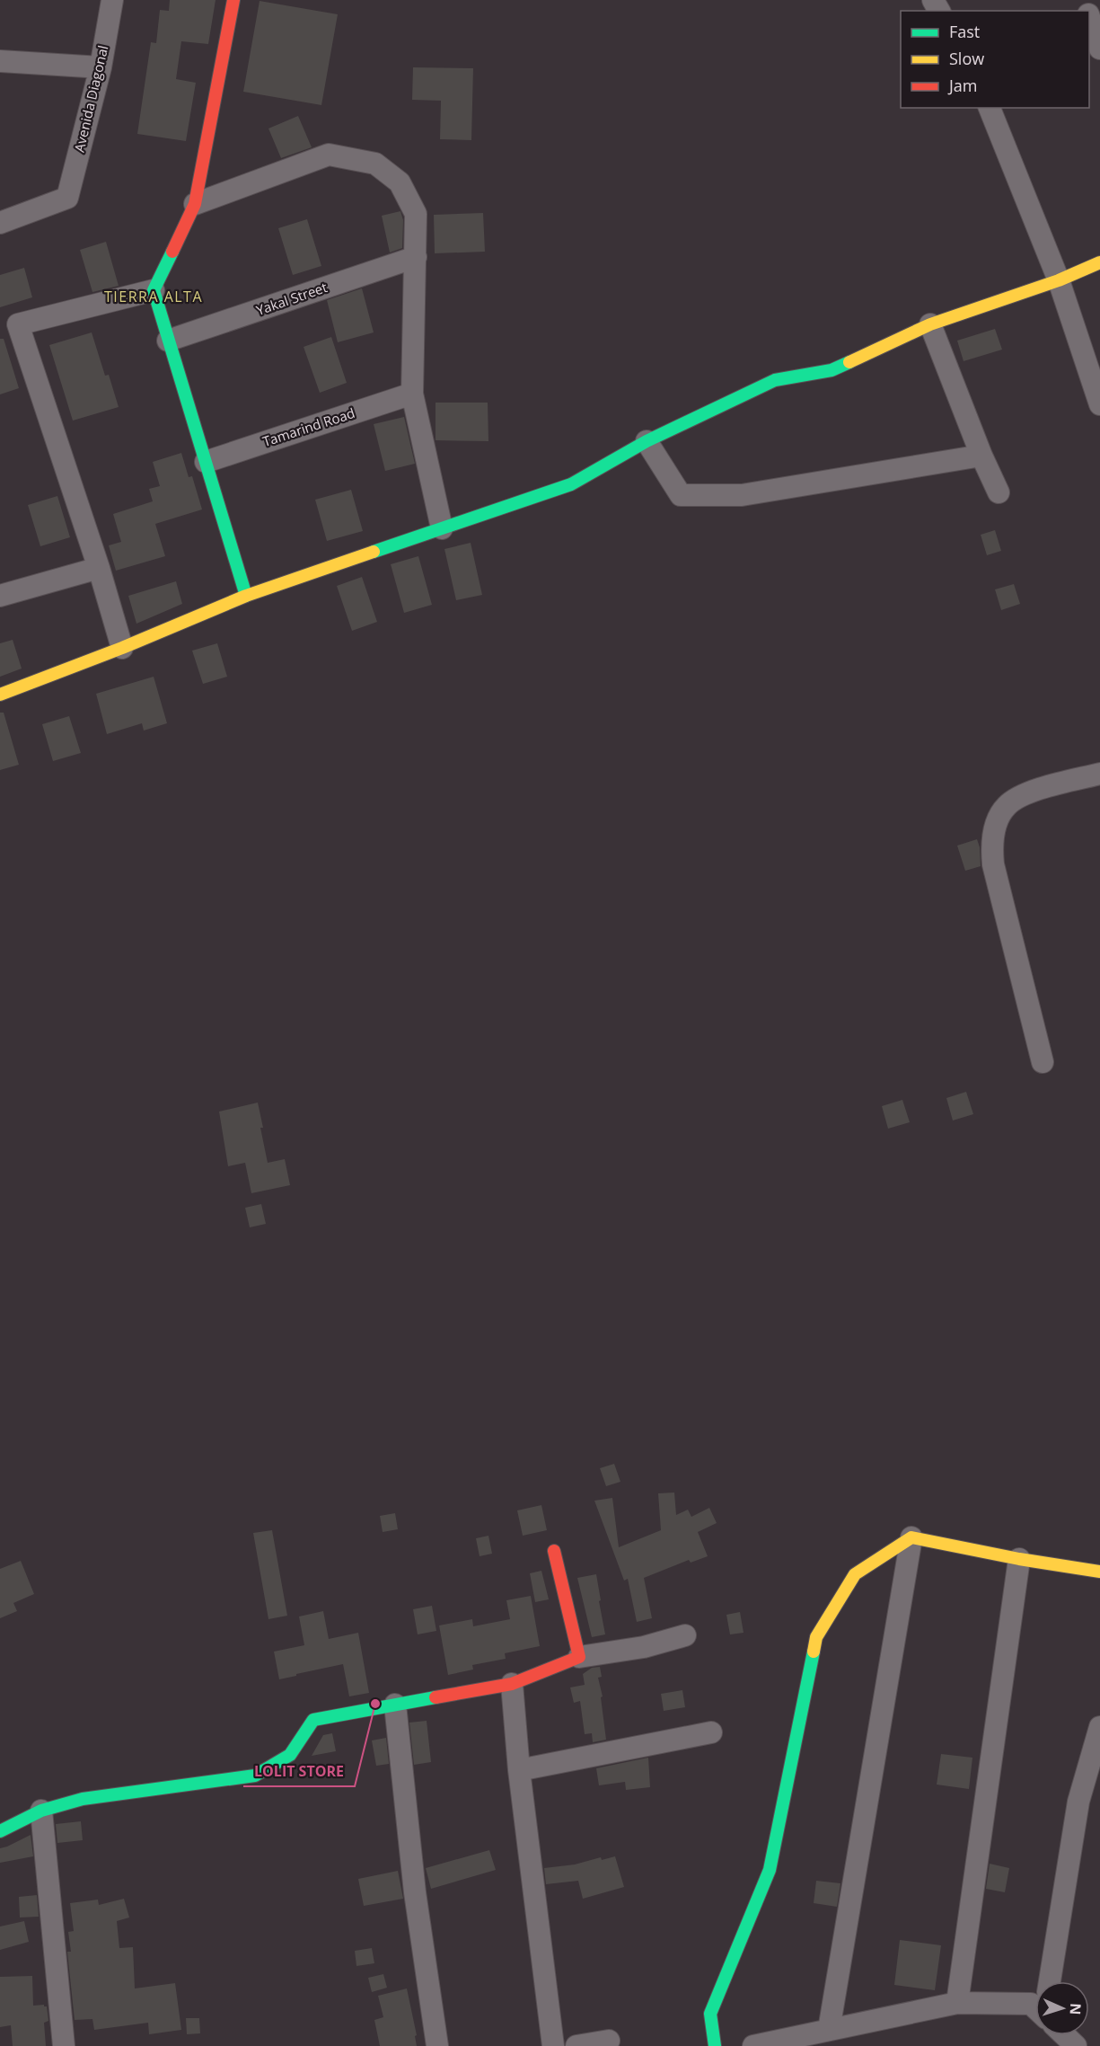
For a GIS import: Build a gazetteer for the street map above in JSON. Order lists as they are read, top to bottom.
{
  "streets": {
    "street": ["Avenida Diagonal", "Yakal Street", "Tamarind Road"]
  },
  "districts": ["TIERRA ALTA"],
  "places": ["LOLIT STORE"],
  "legend": ["Fast", "Slow", "Jam"],
  "north": "right"
}
